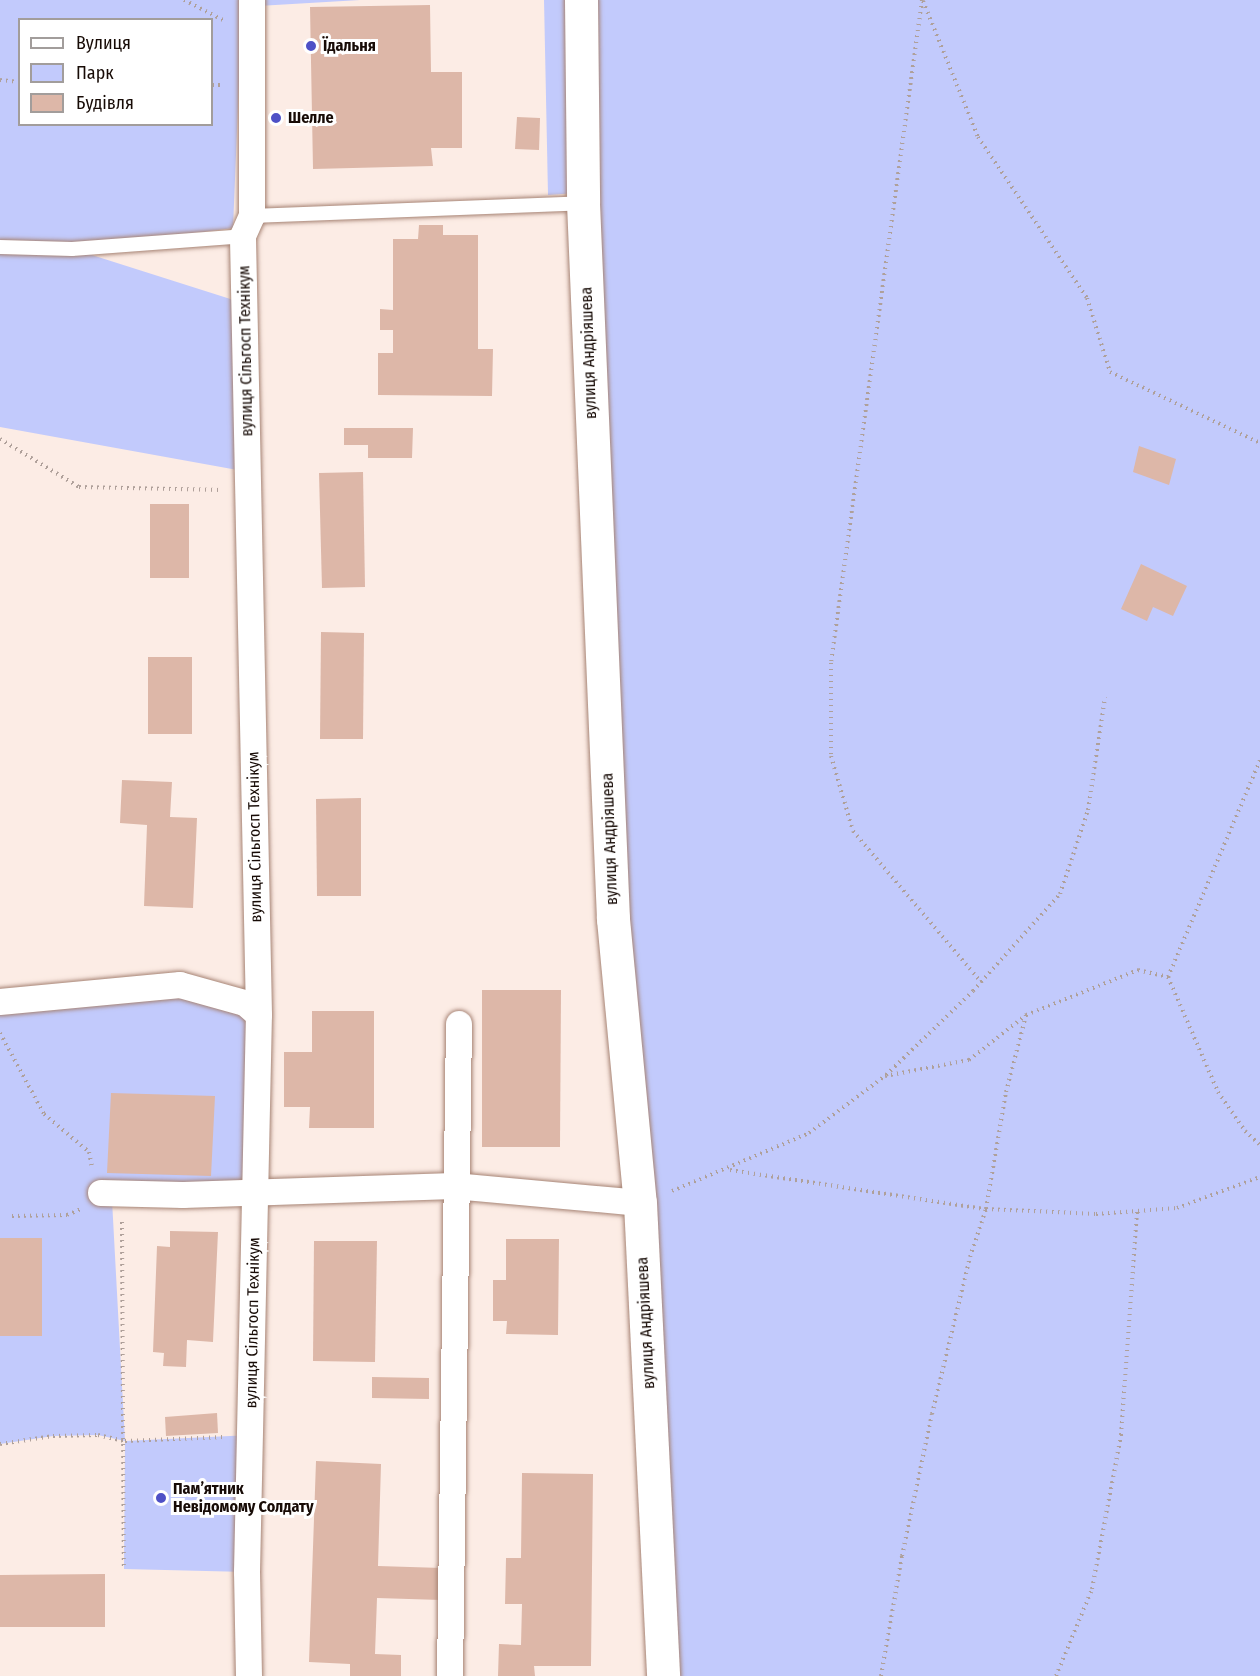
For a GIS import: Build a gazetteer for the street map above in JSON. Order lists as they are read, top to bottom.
{
  "streets": {
    "street": ["вулиця Сільгосп Технікум", "вулиця Андріяшева"]
  },
  "places": ["Їдальня", "Шелле", "Пам’ятник Невідомому Солдату"],
  "legend": ["Вулиця", "Парк", "Будівля"]
}
